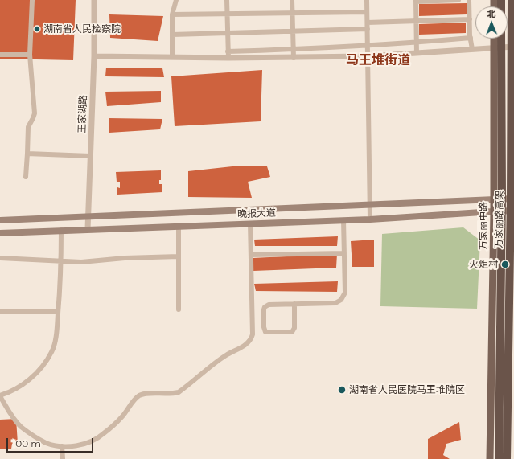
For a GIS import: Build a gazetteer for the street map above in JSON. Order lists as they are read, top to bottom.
{
  "streets": {
    "highway": ["万家丽路高架"],
    "main road": ["晚报大道", "万家丽中路"],
    "street": ["王家湖路"]
  },
  "crossings": [
    ["王家湖路", "晚报大道"],
    ["晚报大道", "万家丽中路"]
  ],
  "districts": ["马王堆街道"],
  "places": ["湖南省人民检察院", "火炬村", "湖南省人民医院马王堆院区"],
  "scale_bar": "100 m",
  "north": "top"
}
